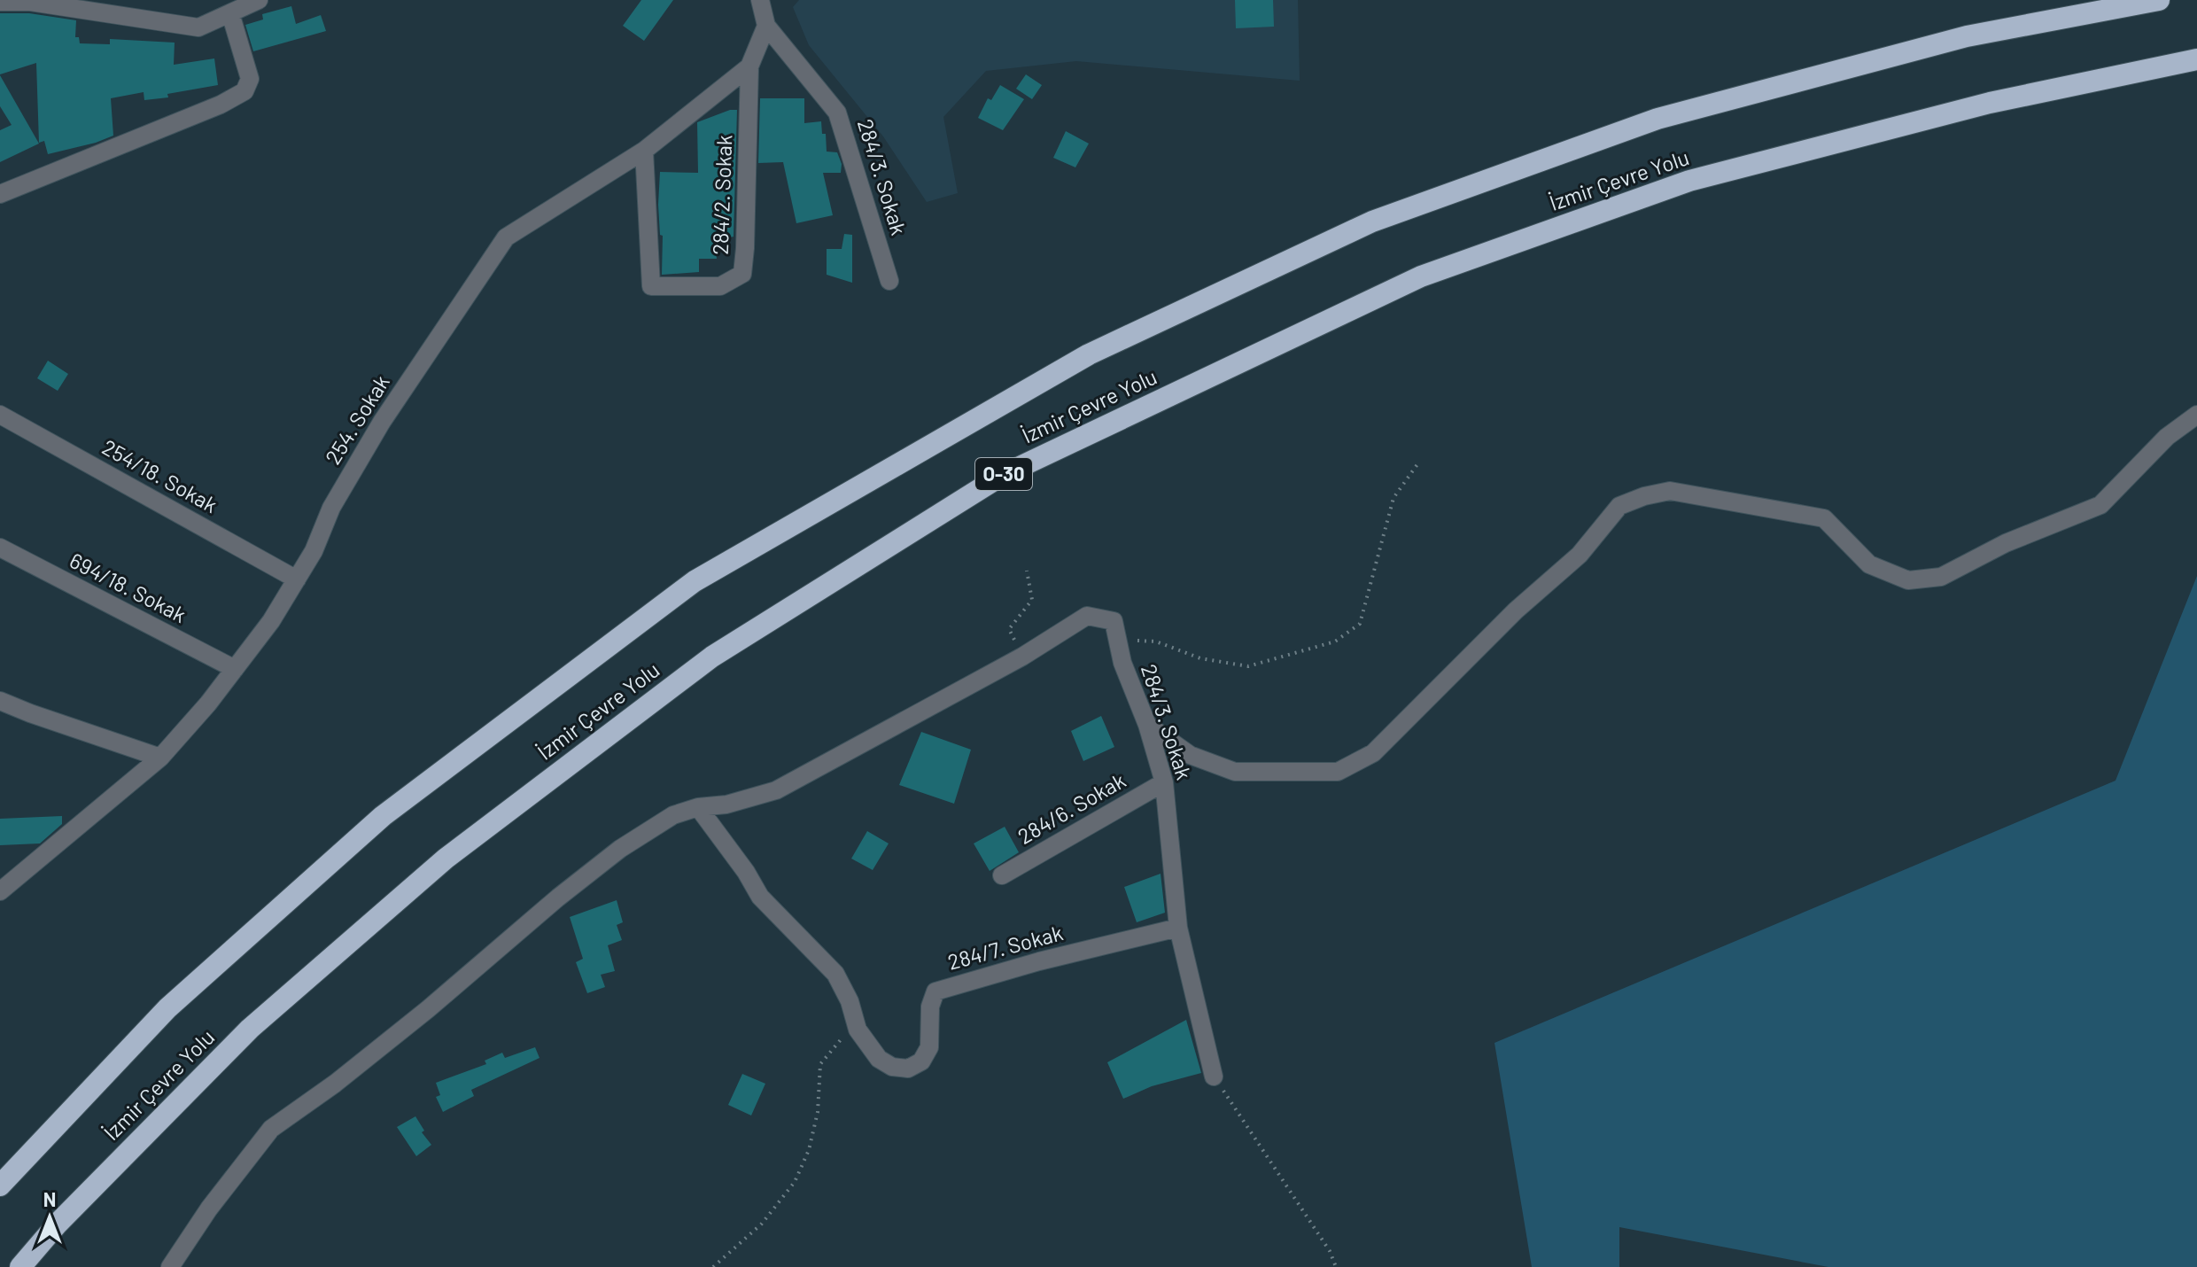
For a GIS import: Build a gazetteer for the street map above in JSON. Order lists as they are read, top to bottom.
{
  "streets": {
    "highway": ["İzmir Çevre Yolu", "O-30"],
    "street": [
      "284/3. Sokak",
      "284/2. Sokak",
      "254. Sokak",
      "254/18. Sokak",
      "694/18. Sokak",
      "284/6. Sokak",
      "284/7. Sokak"
    ]
  },
  "crossings": [
    ["284/3. Sokak", "254. Sokak"],
    ["284/3. Sokak", "284/6. Sokak"],
    ["284/3. Sokak", "284/7. Sokak"],
    ["284/2. Sokak", "254. Sokak"],
    ["254. Sokak", "254/18. Sokak"],
    ["254. Sokak", "694/18. Sokak"]
  ],
  "north": "top"
}
